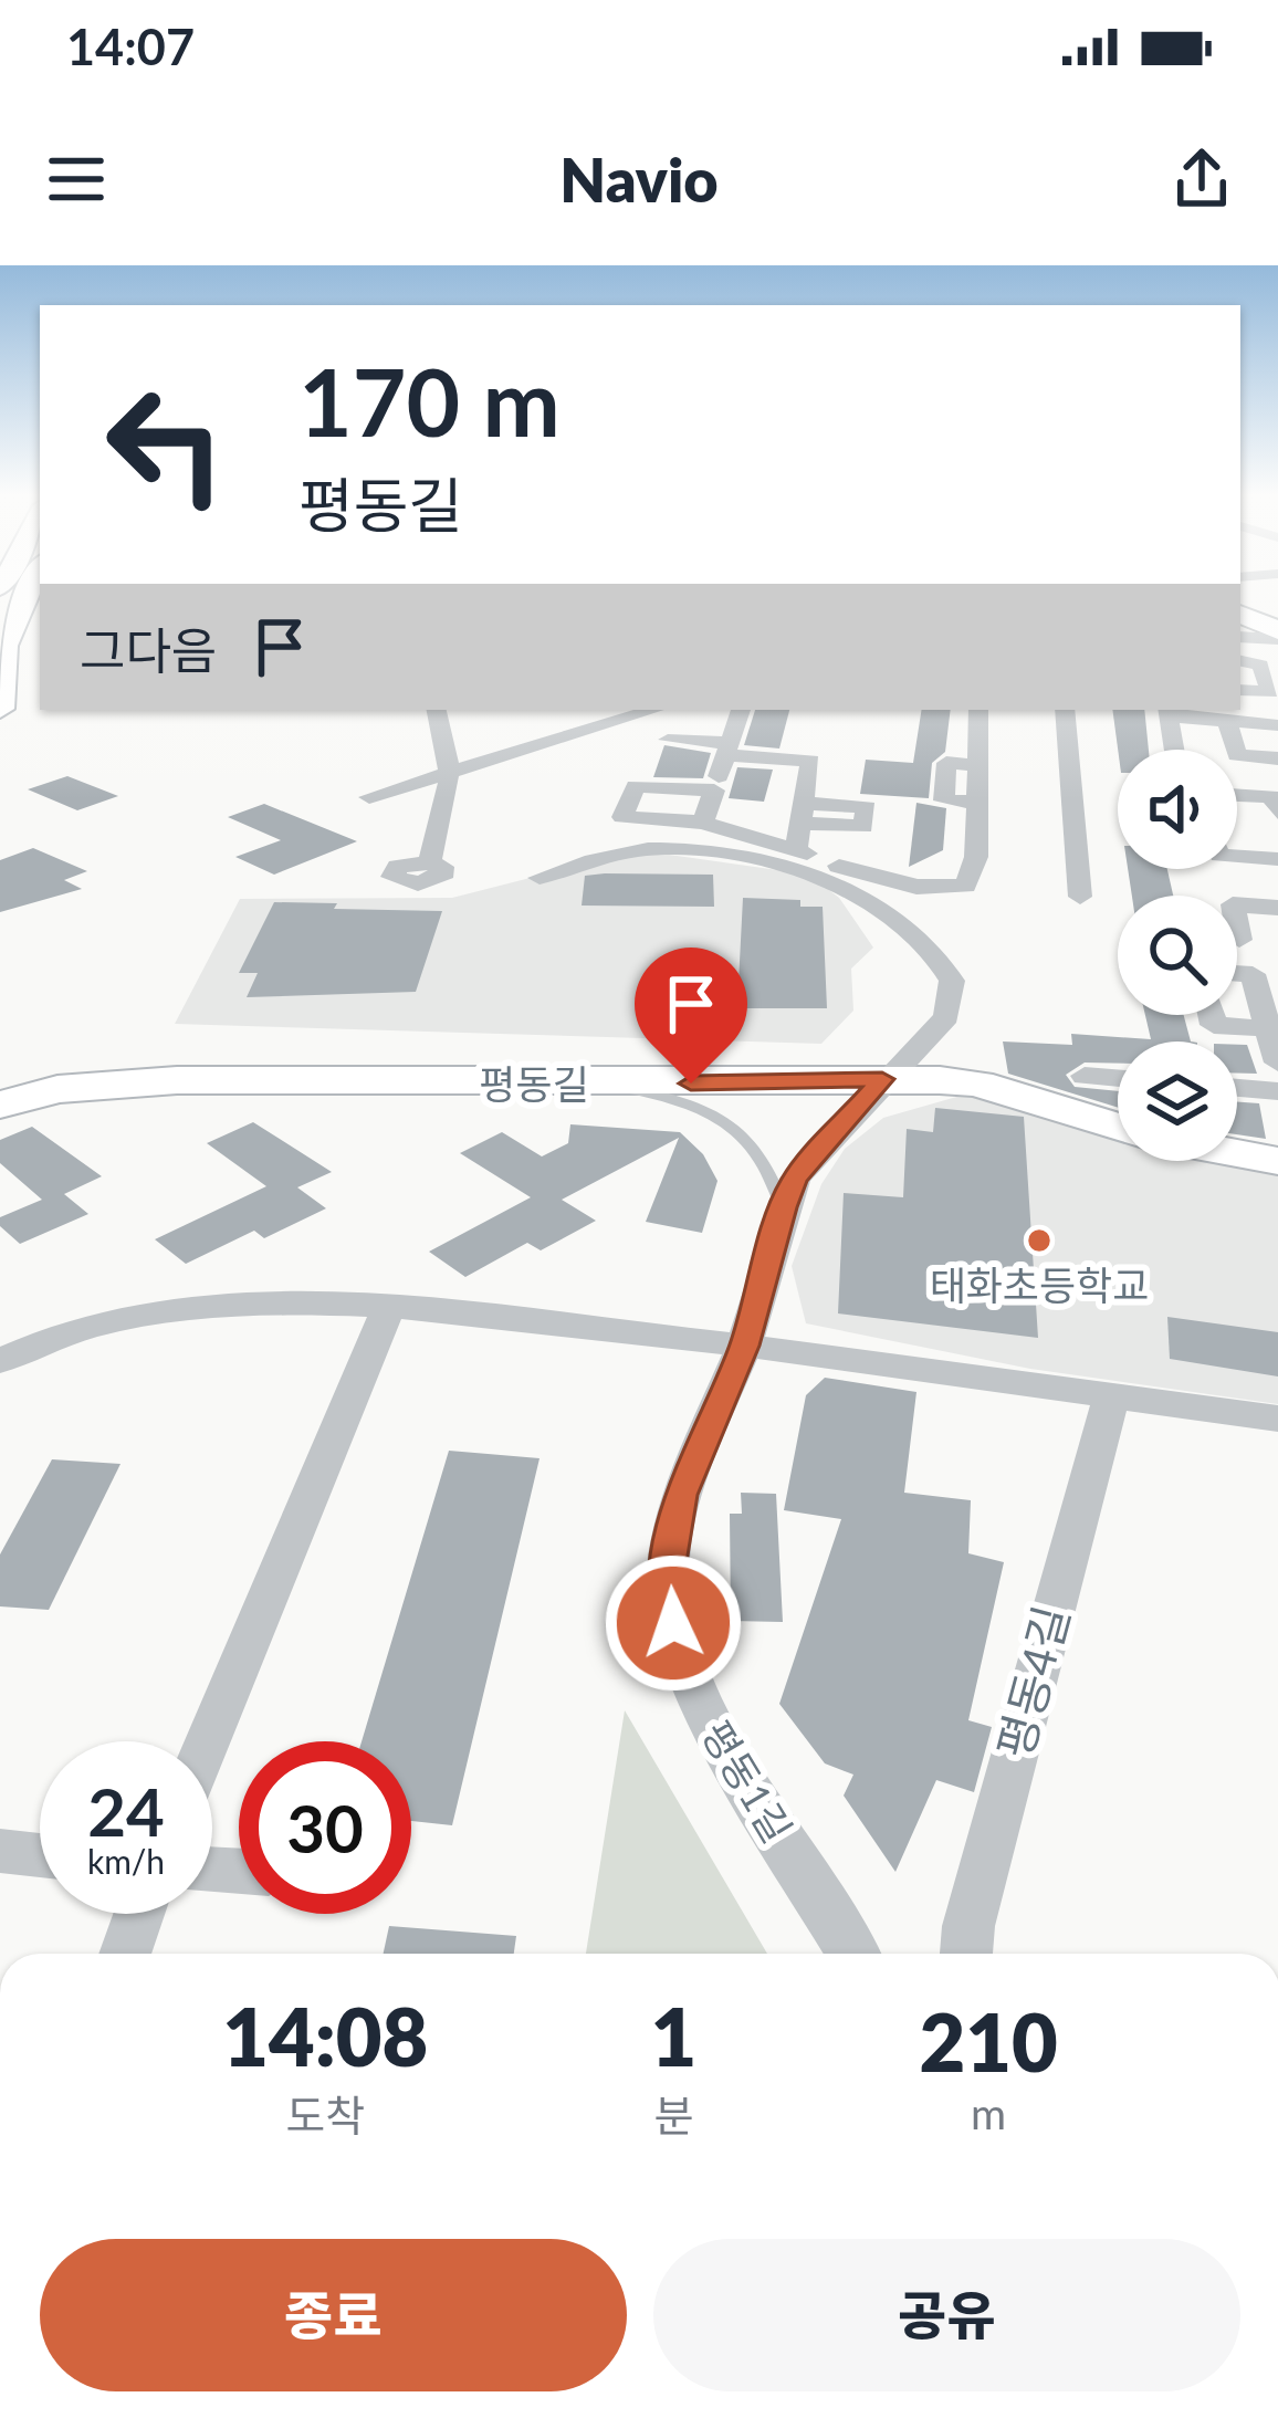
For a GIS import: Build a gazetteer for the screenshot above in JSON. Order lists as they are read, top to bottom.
{
  "streets": {
    "main road": ["평동길"],
    "street": ["평동4길", "평동1길"]
  },
  "crossings": [
    ["평동길", "평동1길"]
  ],
  "places": ["태화초등학교"],
  "page": {
    "status": "14:07",
    "header": "Navio",
    "turn": ["170 m", "평동길"],
    "then": "그다음",
    "speed": "24 km/h",
    "limit": "30",
    "eta": [
      "14:08",
      "도착",
      "1",
      "분",
      "210",
      "m"
    ],
    "buttons": ["종료", "공유"]
  }
}
